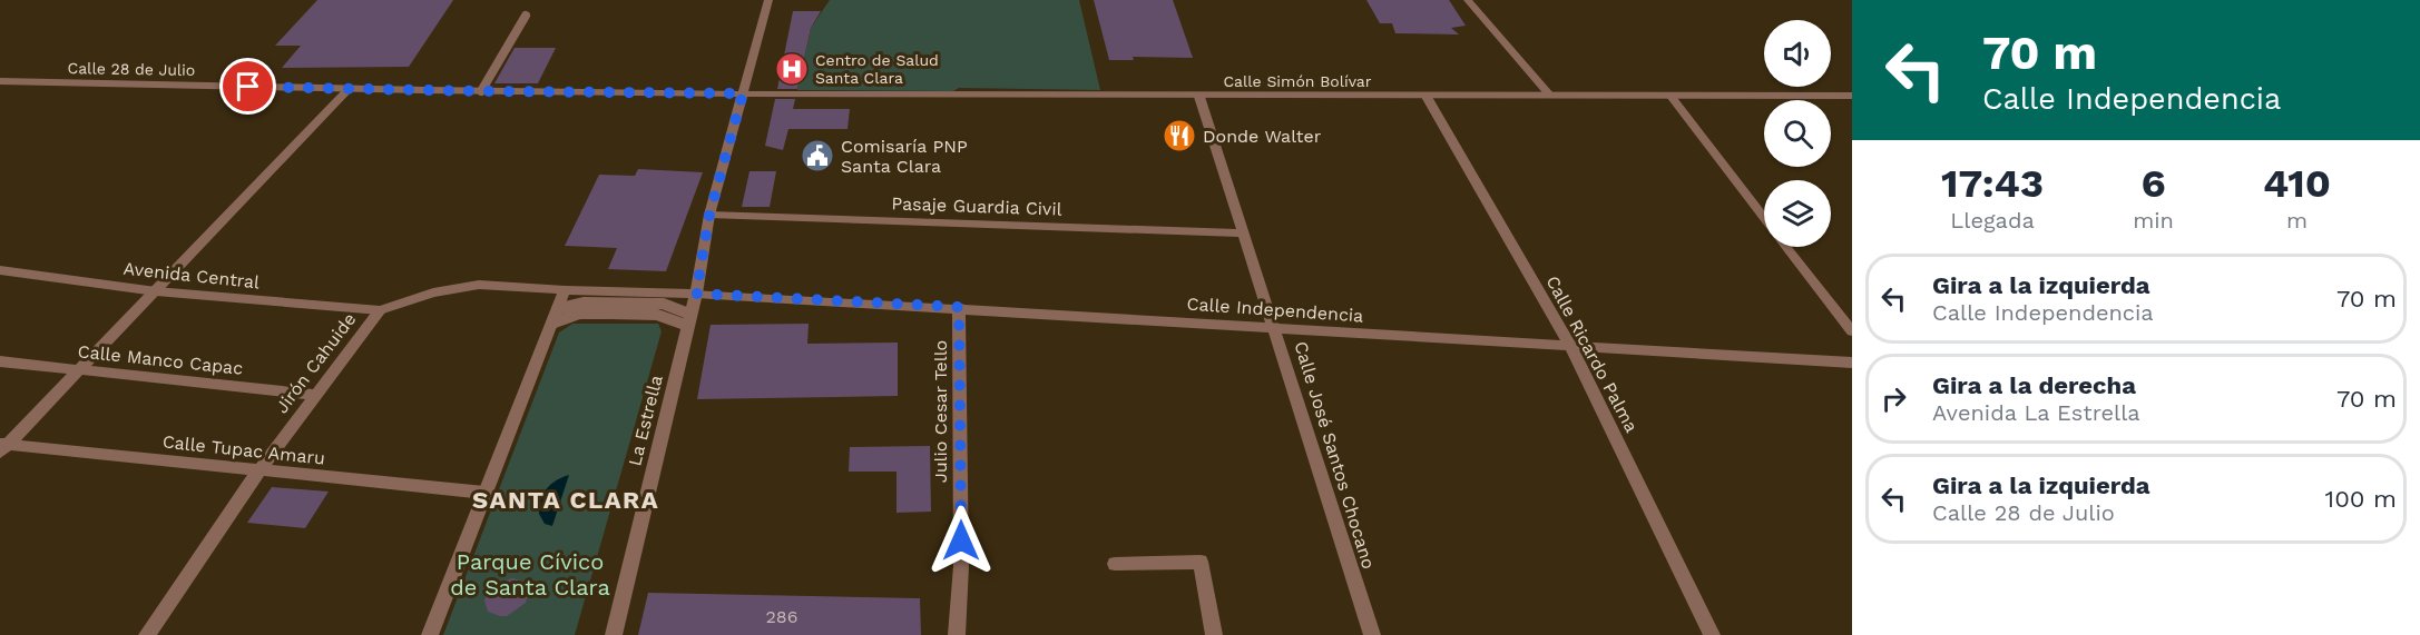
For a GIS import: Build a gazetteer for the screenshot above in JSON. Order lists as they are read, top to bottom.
{
  "streets": {
    "street": [
      "Calle 28 de Julio",
      "Calle Simón Bolívar",
      "Pasaje Guardia Civil",
      "Avenida Central",
      "Calle Independencia",
      "Calle Ricardo Palma",
      "Calle Manco Capac",
      "Jirón Cahuide",
      "Julio Cesar Tello",
      "La Estrella",
      "Calle Tupac Amaru",
      "Calle José Santos Chocano"
    ]
  },
  "crossings": [
    ["Calle 28 de Julio", "Calle Simón Bolívar"],
    ["Calle 28 de Julio", "La Estrella"],
    ["Calle Simón Bolívar", "Calle Ricardo Palma"],
    ["Calle Simón Bolívar", "La Estrella"],
    ["Calle Simón Bolívar", "Calle José Santos Chocano"],
    ["Pasaje Guardia Civil", "La Estrella"],
    ["Pasaje Guardia Civil", "Calle José Santos Chocano"],
    ["Avenida Central", "Jirón Cahuide"],
    ["Calle Independencia", "Calle Ricardo Palma"],
    ["Calle Independencia", "Jirón Cahuide"],
    ["Calle Independencia", "Julio Cesar Tello"],
    ["Calle Independencia", "La Estrella"],
    ["Calle Independencia", "Calle José Santos Chocano"],
    ["Calle Manco Capac", "Jirón Cahuide"],
    ["Jirón Cahuide", "La Estrella"],
    ["Jirón Cahuide", "Calle Tupac Amaru"]
  ],
  "districts": ["SANTA CLARA"],
  "parks": ["Parque Cívico de Santa Clara"],
  "places": {
    "hospital": ["Centro de Salud Santa Clara"],
    "restaurant": ["Donde Walter"],
    "public building": ["Comisaría PNP Santa Clara"]
  },
  "house_numbers": ["286"],
  "page": {
    "turn": ["70 m", "Calle Independencia"],
    "eta": [
      "17:43",
      "Llegada",
      "6",
      "min",
      "410",
      "m"
    ],
    "list": [
      {
        "name": "Gira a la izquierda",
        "note": "Calle Independencia",
        "value": "70 m"
      },
      {
        "name": "Gira a la derecha",
        "note": "Avenida La Estrella",
        "value": "70 m"
      },
      {
        "name": "Gira a la izquierda",
        "note": "Calle 28 de Julio",
        "value": "100 m"
      }
    ]
  }
}
